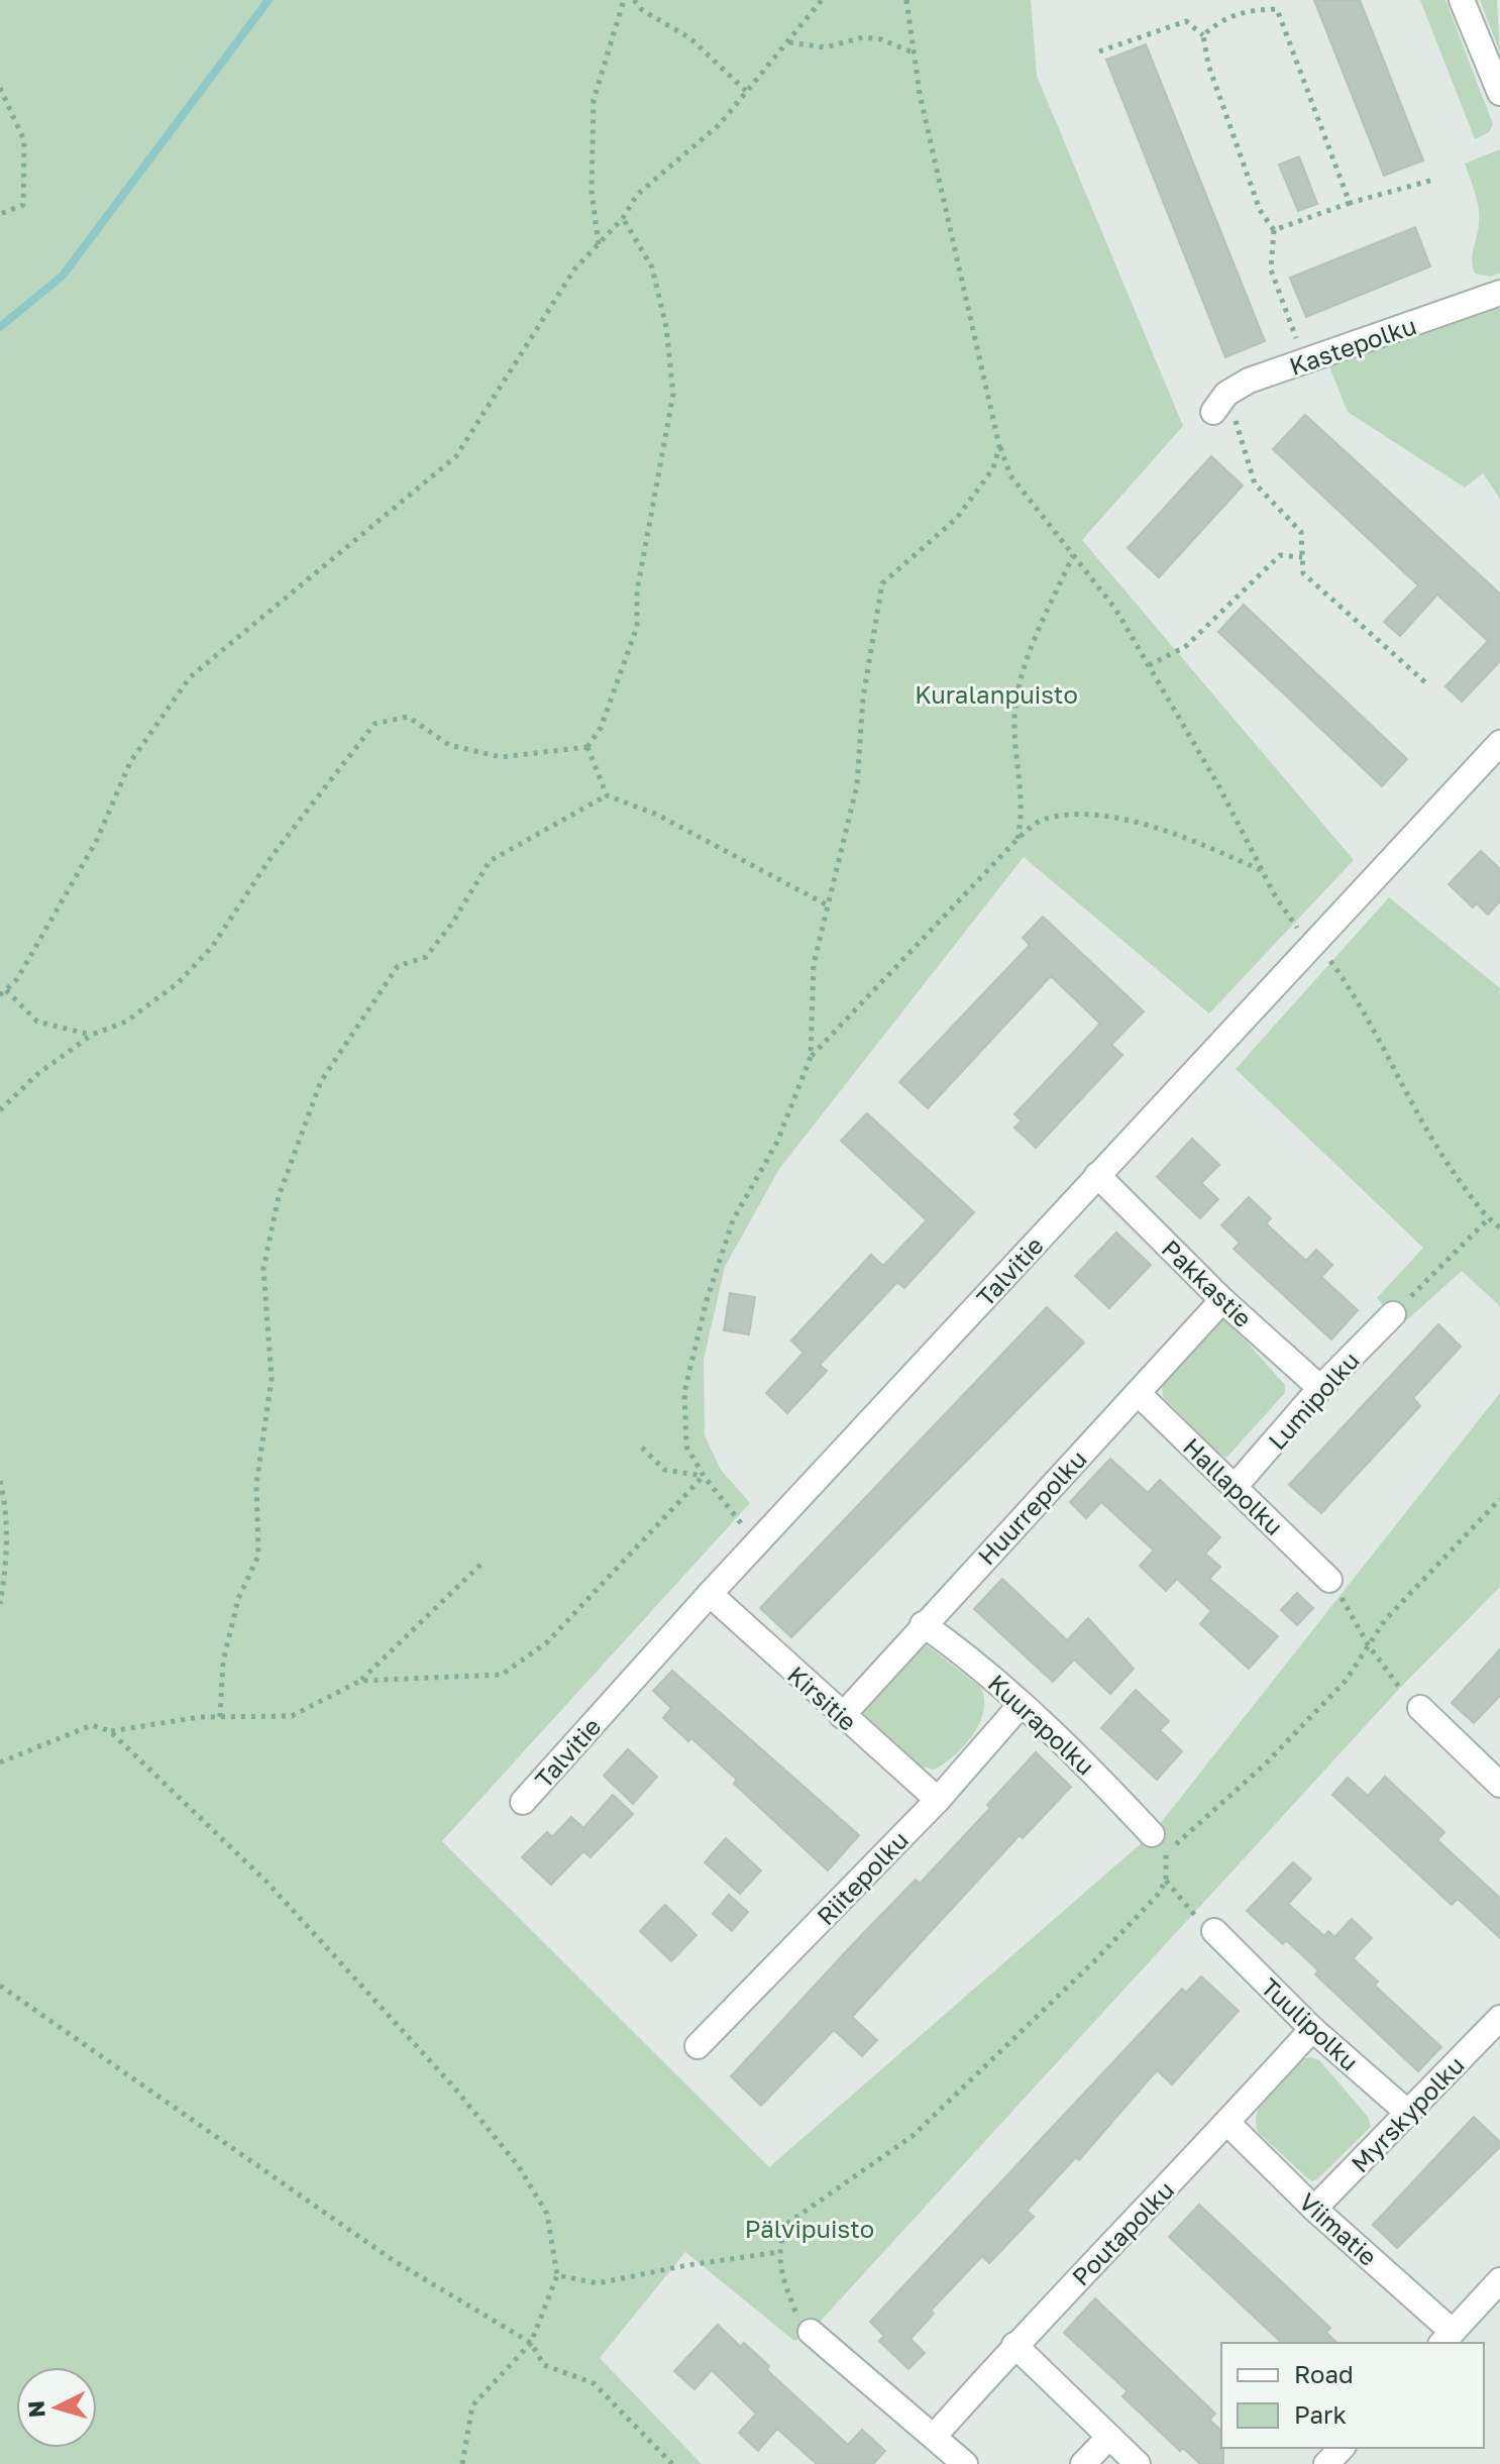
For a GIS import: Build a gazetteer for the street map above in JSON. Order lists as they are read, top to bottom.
{
  "streets": {
    "street": [
      "Kastepolku",
      "Talvitie",
      "Pakkastie",
      "Lumipolku",
      "Hallapolku",
      "Huurrepolku",
      "Kirsitie",
      "Kuurapolku",
      "Riitepolku",
      "Tuulipolku",
      "Myrskypolku",
      "Viimatie",
      "Poutapolku"
    ]
  },
  "crossings": [
    ["Talvitie", "Pakkastie"],
    ["Talvitie", "Kirsitie"],
    ["Pakkastie", "Lumipolku"],
    ["Pakkastie", "Huurrepolku"],
    ["Lumipolku", "Hallapolku"],
    ["Hallapolku", "Huurrepolku"],
    ["Huurrepolku", "Kirsitie"],
    ["Huurrepolku", "Kuurapolku"],
    ["Kirsitie", "Riitepolku"],
    ["Kuurapolku", "Riitepolku"],
    ["Tuulipolku", "Myrskypolku"],
    ["Tuulipolku", "Poutapolku"],
    ["Myrskypolku", "Viimatie"],
    ["Viimatie", "Poutapolku"]
  ],
  "parks": ["Kuralanpuisto", "Pälvipuisto"],
  "legend": ["Road", "Park"],
  "north": "left"
}
